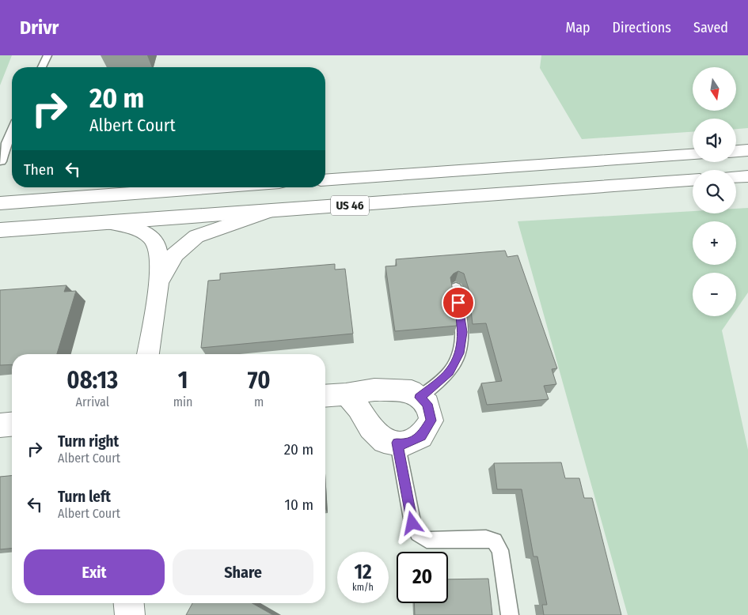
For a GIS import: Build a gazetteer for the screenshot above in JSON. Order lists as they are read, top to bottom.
{
  "streets": {
    "main road": ["US 46"]
  },
  "north": "bottom",
  "page": {
    "header": "Drivr",
    "nav": ["Map", "Directions", "Saved"],
    "map_buttons": ["+", "−"],
    "turn": ["20 m", "Albert Court"],
    "then": "Then",
    "eta": [
      "08:13",
      "Arrival",
      "1",
      "min",
      "70",
      "m"
    ],
    "list": [
      {
        "name": "Turn right",
        "note": "Albert Court",
        "value": "20 m"
      },
      {
        "name": "Turn left",
        "note": "Albert Court",
        "value": "10 m"
      }
    ],
    "buttons": ["Exit", "Share"],
    "speed": "12 km/h",
    "limit": "20"
  }
}
